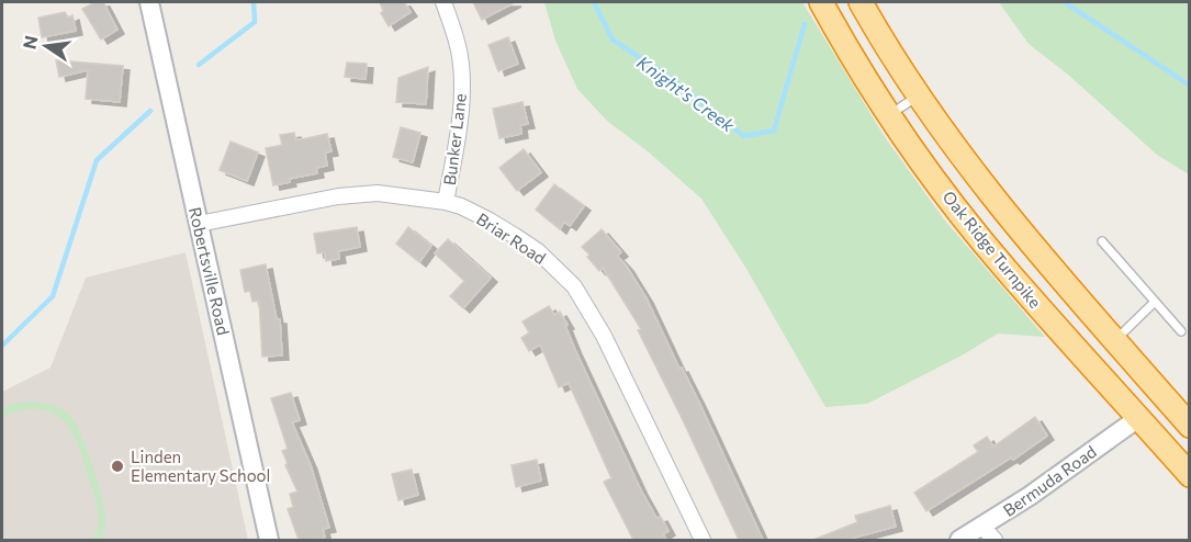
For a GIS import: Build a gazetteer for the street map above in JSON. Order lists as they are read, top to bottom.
{
  "streets": {
    "highway": ["Oak Ridge Turnpike"],
    "street": [
      "Bunker Lane",
      "Briar Road",
      "Robertsville Road",
      "Bermuda Road"
    ]
  },
  "crossings": [
    ["Bunker Lane", "Briar Road"],
    ["Briar Road", "Robertsville Road"],
    ["Oak Ridge Turnpike", "Bermuda Road"]
  ],
  "water": ["Knight's Creek"],
  "places": ["Linden Elementary School"],
  "north": "left"
}
